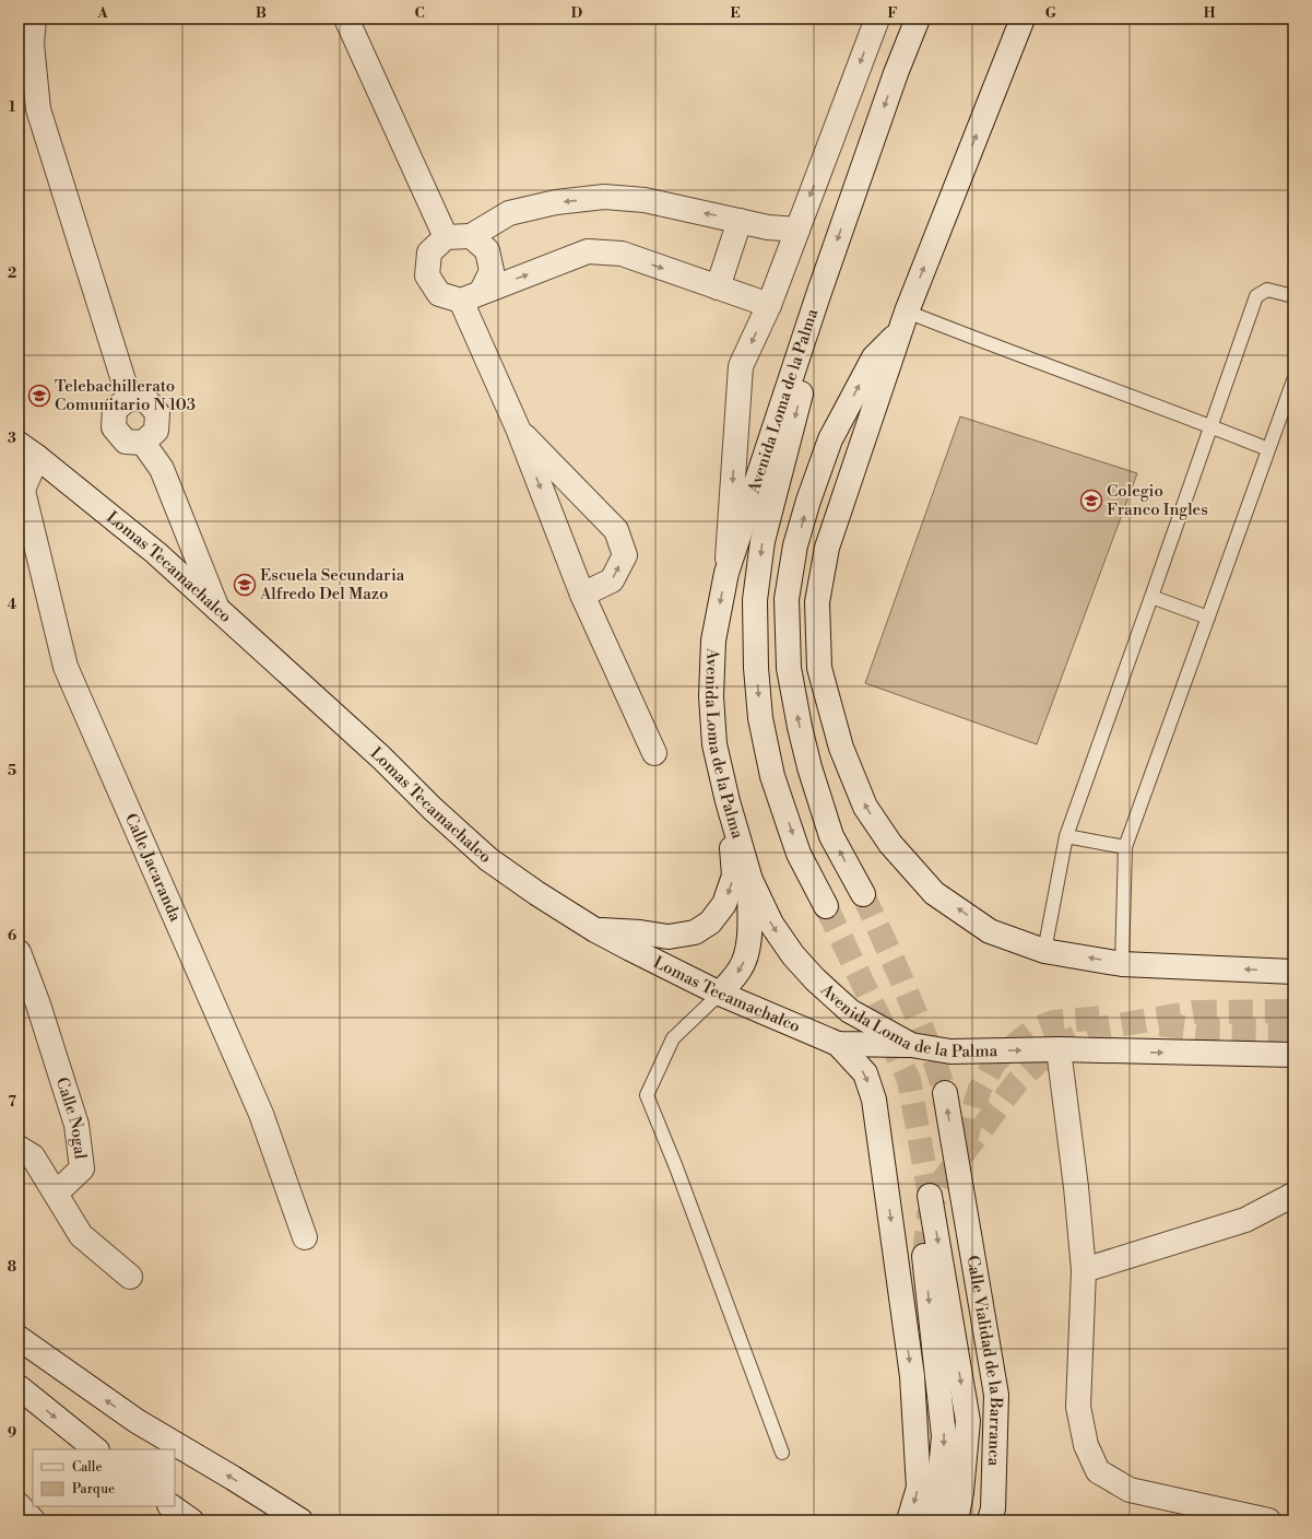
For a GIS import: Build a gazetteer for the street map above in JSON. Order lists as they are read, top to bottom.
{
  "streets": {
    "main road": [
      "Avenida Loma de la Palma",
      "Lomas Tecamachalco",
      "Calle Jacaranda",
      "Calle Nogal",
      "Calle Vialidad de la Barranca"
    ]
  },
  "crossings": [
    ["Avenida Loma de la Palma", "Lomas Tecamachalco"]
  ],
  "places": {
    "school or university": ["Telebachillerato Comunitario N 103", "Colegio Franco Ingles", "Escuela Secundaria Alfredo Del Mazo"]
  },
  "legend": ["Calle", "Parque"],
  "grid": {
    "columns": [
      "A",
      "B",
      "C",
      "D",
      "E",
      "F",
      "G",
      "H"
    ],
    "rows": [
      "1",
      "2",
      "3",
      "4",
      "5",
      "6",
      "7",
      "8",
      "9"
    ]
  }
}
